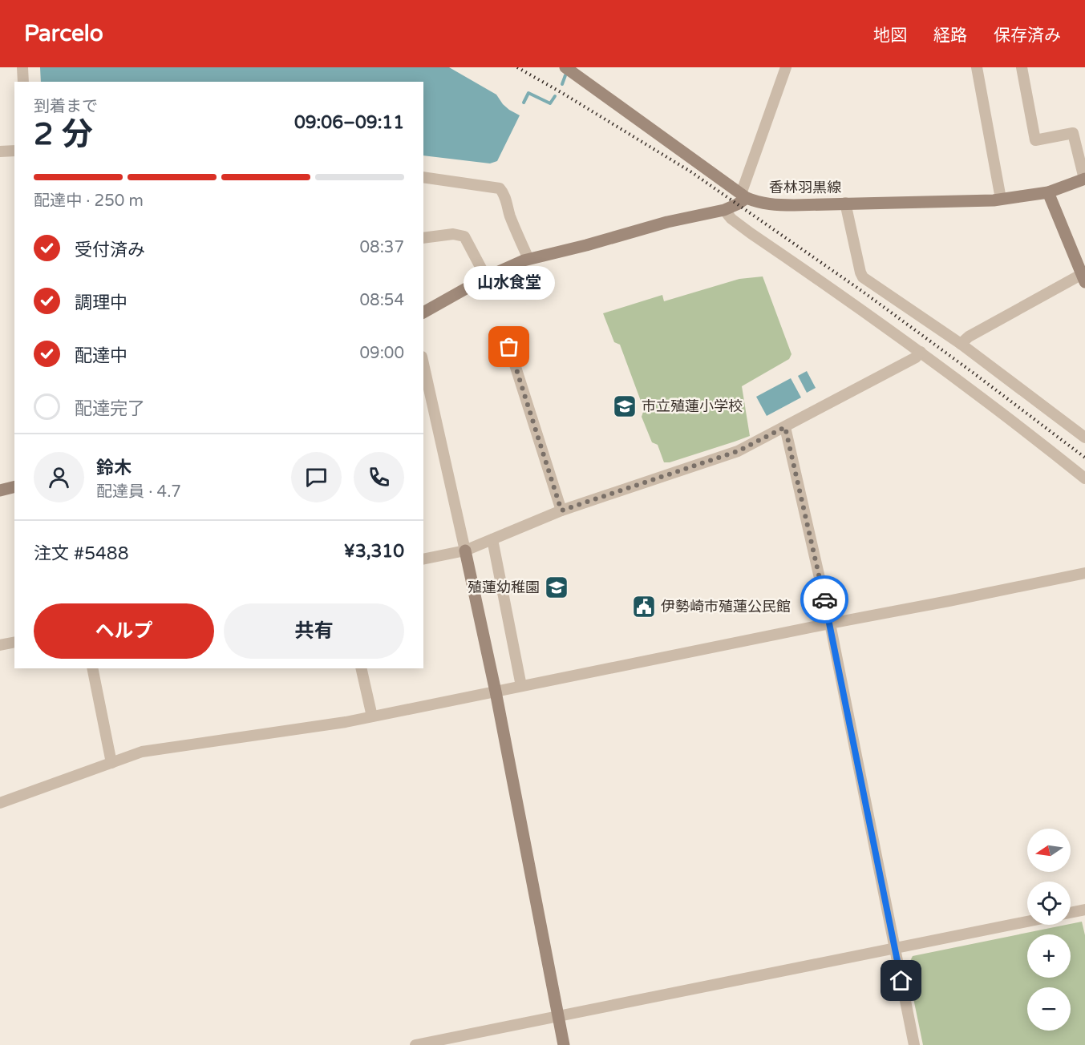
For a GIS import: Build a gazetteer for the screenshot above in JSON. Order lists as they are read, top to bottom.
{
  "streets": {
    "street": ["香林羽黒線"]
  },
  "places": {
    "other": ["山水食堂"],
    "school or university": ["市立殖蓮小学校", "殖蓮幼稚園"],
    "public building": ["伊勢崎市殖蓮公民館"]
  },
  "north": "left",
  "page": {
    "header": "Parcelo",
    "nav": ["地図", "経路", "保存済み"],
    "heading": ["2 分", "到着まで", "09:06–09:11"],
    "panel": [
      "鈴木",
      "配達員 · 4.7",
      "注文 #5488",
      "¥3,310"
    ],
    "bar": "配達中 · 250 m",
    "list": [
      ["受付済み", "08:37"],
      ["調理中", "08:54"],
      ["配達中", "09:00"],
      "配達完了"
    ],
    "bubble": "山水食堂",
    "buttons": ["ヘルプ", "共有"],
    "map_buttons": ["+", "−"]
  }
}
